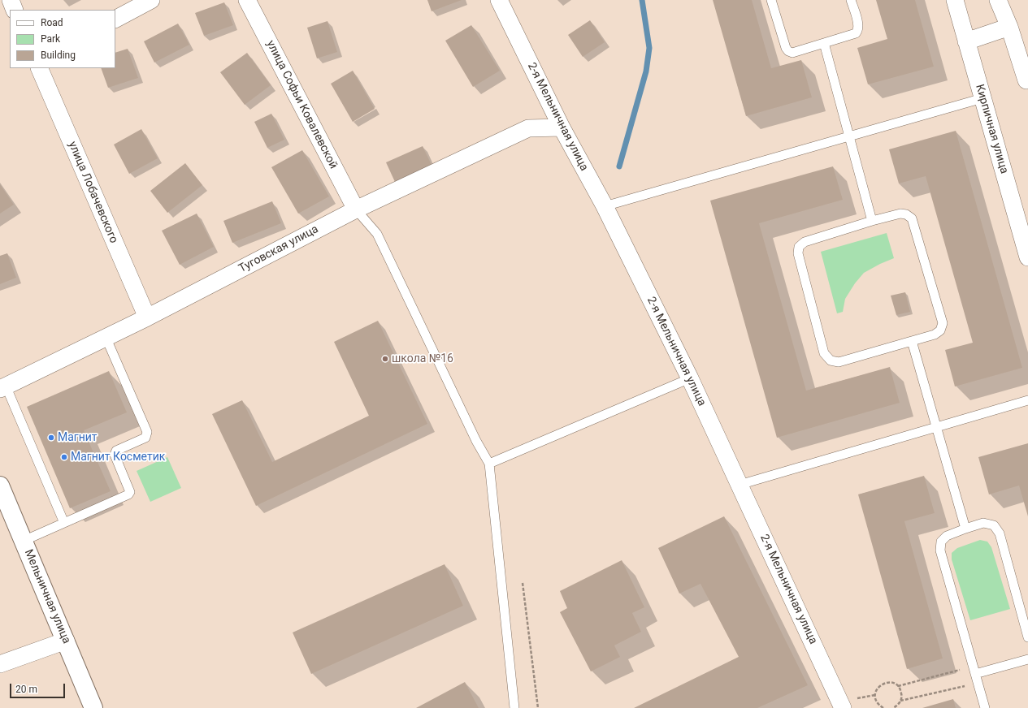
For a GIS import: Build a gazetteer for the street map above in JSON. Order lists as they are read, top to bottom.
{
  "streets": {
    "street": [
      "улица Софьи Ковалевской",
      "2-я Мельничная улица",
      "Кирпичная улица",
      "улица Лобачевского",
      "Туговская улица",
      "Мельничная улица"
    ]
  },
  "crossings": [
    ["улица Софьи Ковалевской", "Туговская улица"],
    ["2-я Мельничная улица", "Туговская улица"],
    ["улица Лобачевского", "Туговская улица"]
  ],
  "places": ["школа №16", "Магнит", "Магнит Косметик"],
  "legend": ["Road", "Park", "Building"],
  "scale_bar": "20 m"
}
